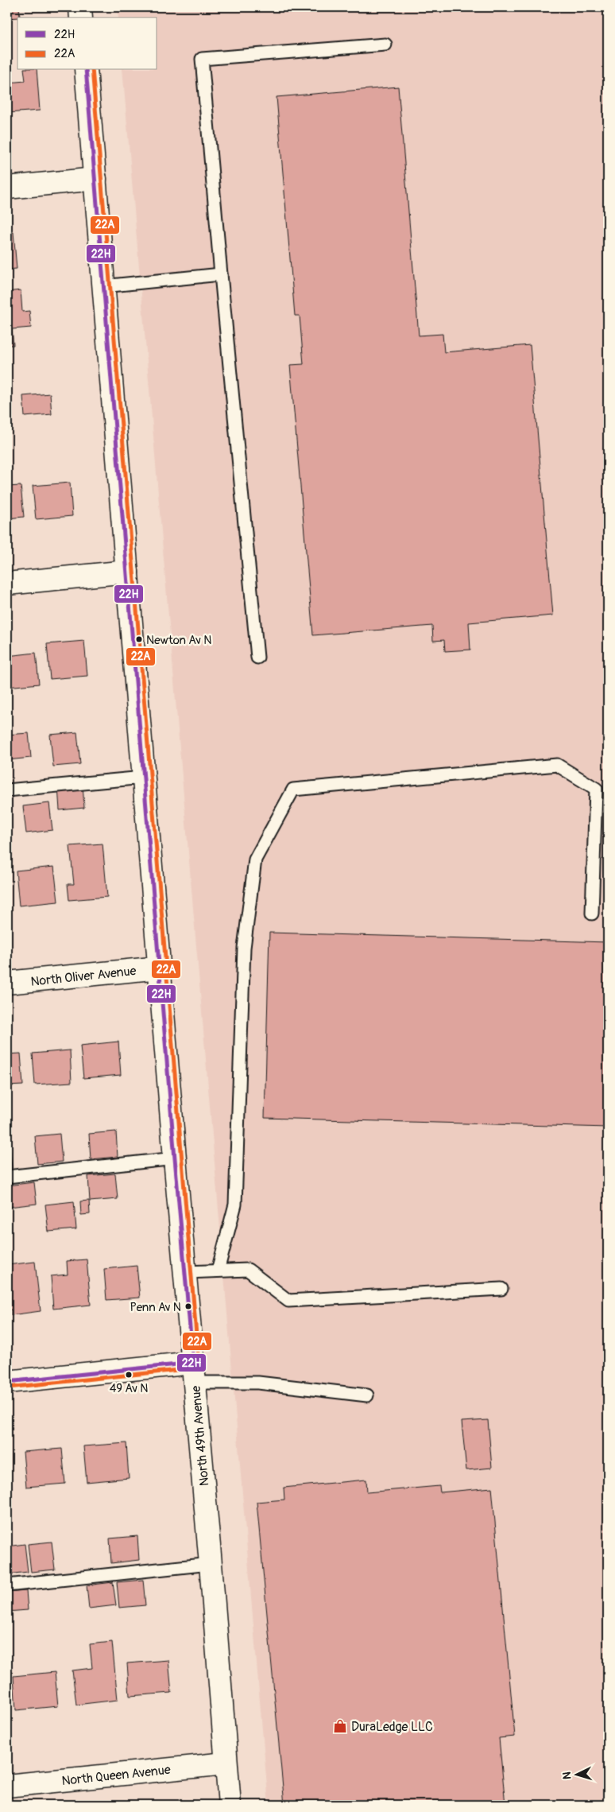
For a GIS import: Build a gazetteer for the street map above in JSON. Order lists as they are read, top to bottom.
{
  "streets": {
    "street": ["North Oliver Avenue", "North 49th Avenue", "North Queen Avenue"]
  },
  "crossings": [
    ["North Oliver Avenue", "North 49th Avenue"],
    ["North 49th Avenue", "North Queen Avenue"]
  ],
  "places": {
    "other": ["Newton Av N", "Penn Av N", "49 Av N"],
    "shop": ["DuraLedge LLC"]
  },
  "lines": ["transit line 22H", "transit line 22A"],
  "legend": ["22H", "22A"],
  "north": "left"
}
